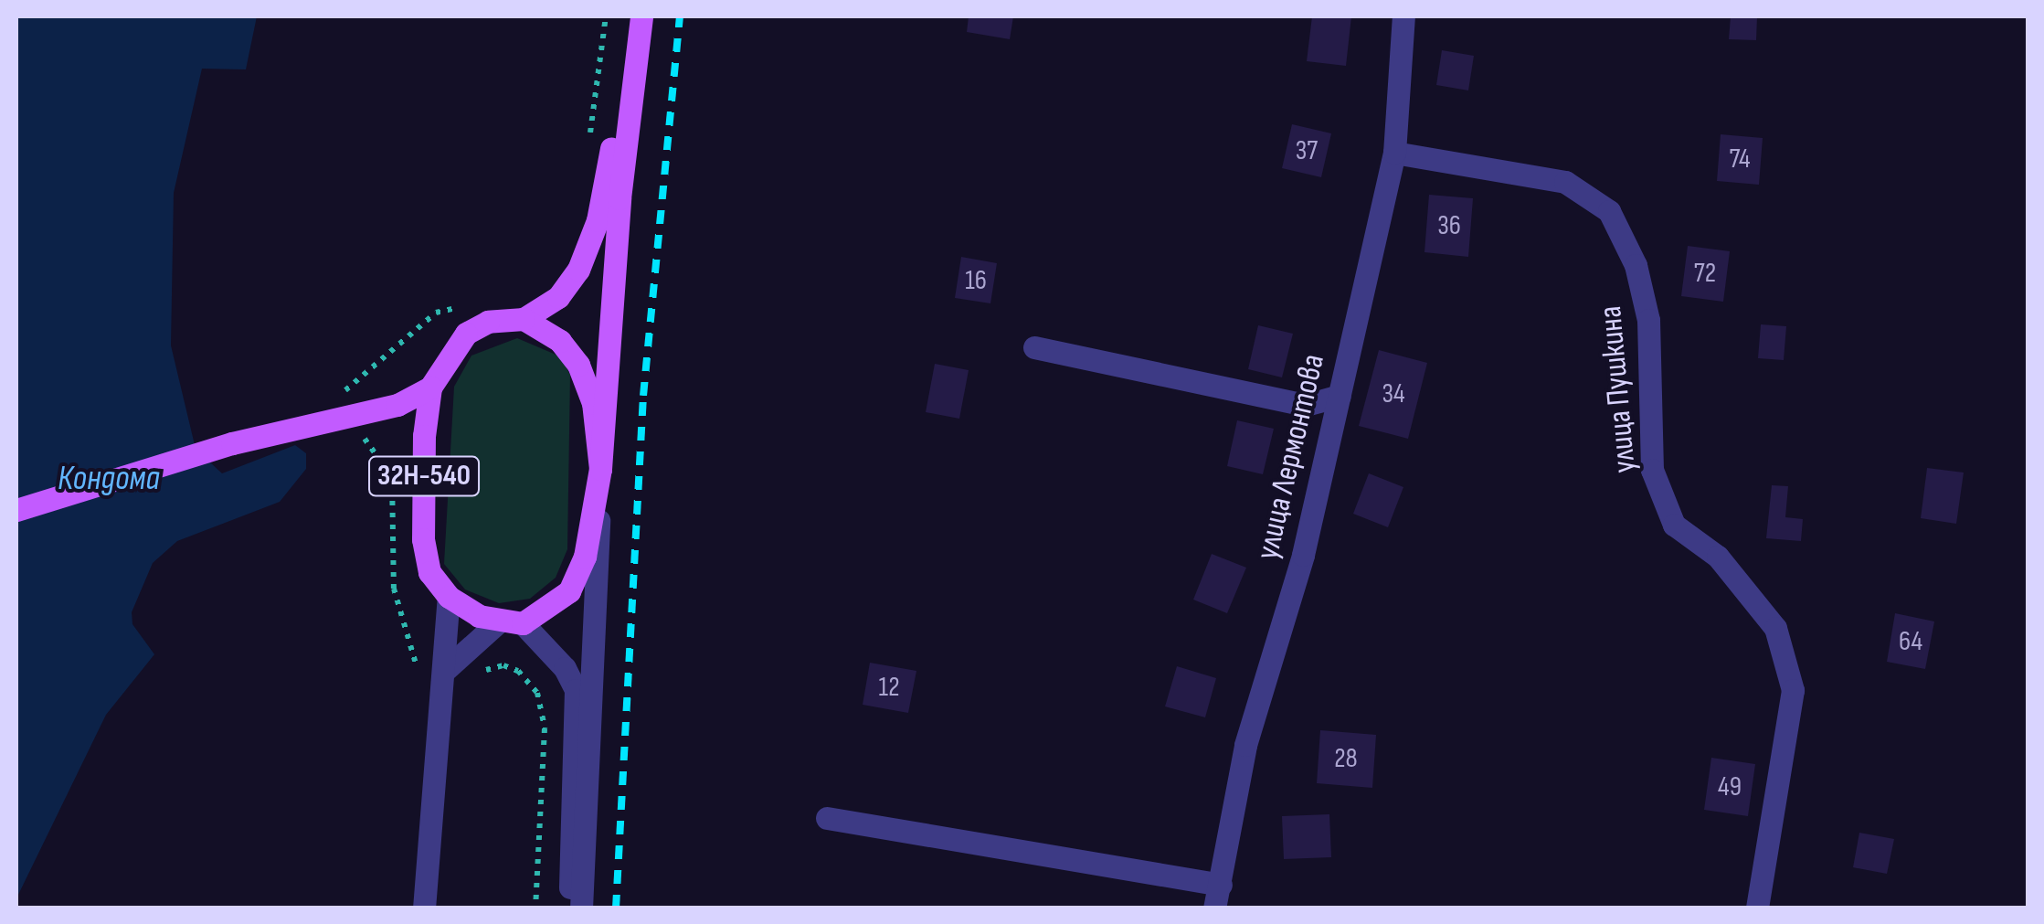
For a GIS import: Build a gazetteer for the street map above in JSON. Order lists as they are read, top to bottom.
{
  "streets": {
    "main road": ["32Н-540"],
    "street": ["улица Пушкина", "улица Лермонтова"]
  },
  "crossings": [
    ["улица Пушкина", "улица Лермонтова"]
  ],
  "water": ["Кондома"],
  "house_numbers": [
    "37",
    "74",
    "36",
    "72",
    "16",
    "34",
    "64",
    "12",
    "28",
    "49"
  ]
}
